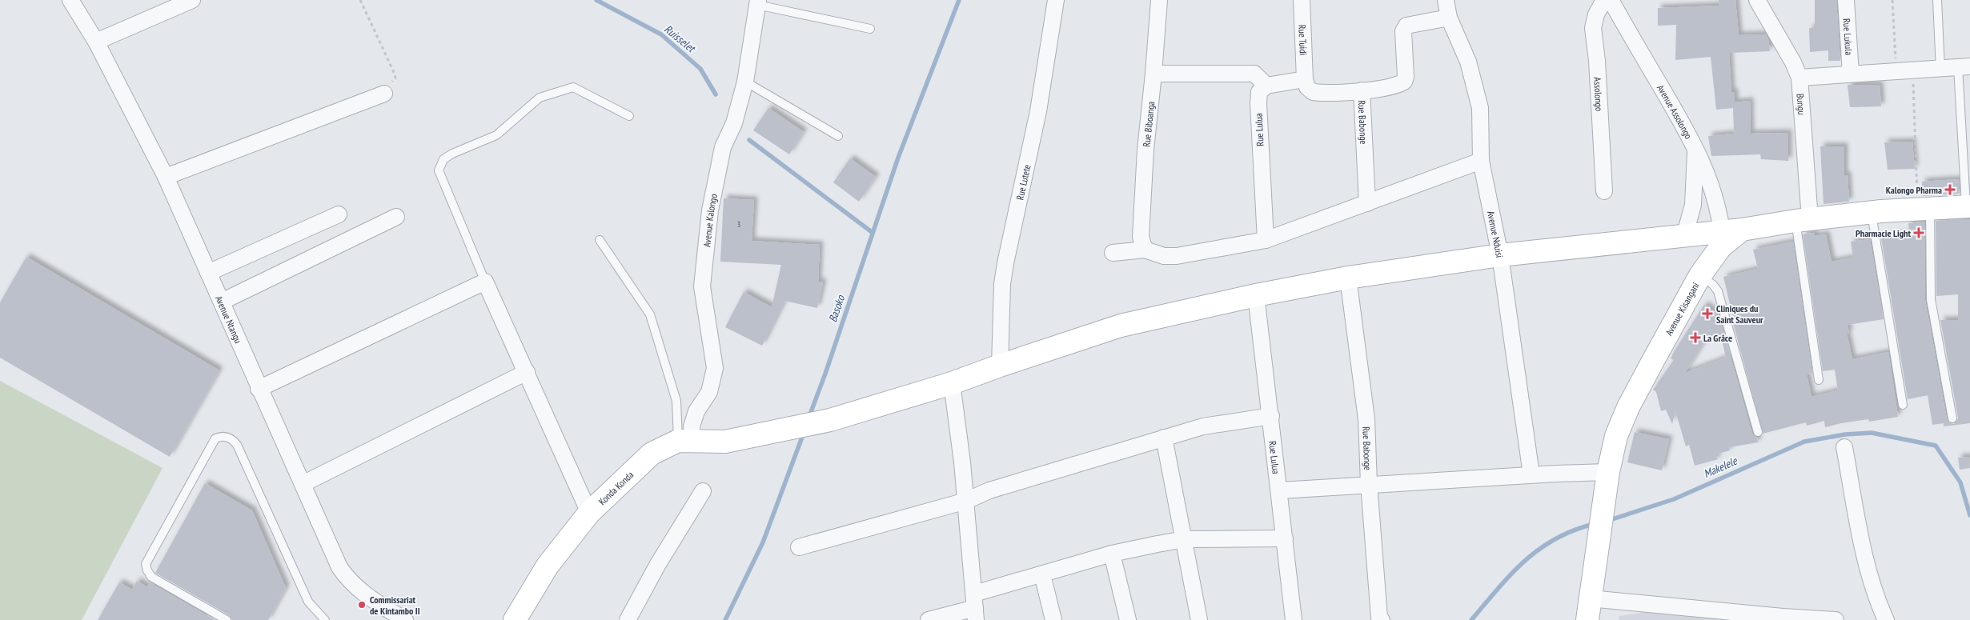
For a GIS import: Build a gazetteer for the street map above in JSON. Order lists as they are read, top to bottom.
{
  "streets": {
    "street": [
      "Rue Lukula",
      "Rue Tuidi",
      "Assolongo",
      "Bungu",
      "Avenue Assolongo",
      "Rue Babonge",
      "Rue Biboanga",
      "Rue Lulua",
      "Rue Lutete",
      "Avenue Kalongo",
      "Avenue Nduisi",
      "Avenue Kisangani",
      "Avenue Ntangu",
      "Konda Konda"
    ]
  },
  "crossings": [
    ["Bungu", "Avenue Kisangani"],
    ["Avenue Assolongo", "Avenue Kisangani"],
    ["Avenue Assolongo", "Konda Konda"],
    ["Rue Babonge", "Konda Konda"],
    ["Rue Lulua", "Konda Konda"],
    ["Rue Lutete", "Konda Konda"],
    ["Avenue Kalongo", "Konda Konda"],
    ["Avenue Nduisi", "Konda Konda"],
    ["Avenue Kisangani", "Konda Konda"]
  ],
  "water": ["Ruisselet", "Basoko", "Makelele"],
  "places": {
    "health": [
      "Kalongo Pharma",
      "Pharmacie Light",
      "Cliniques du Saint Sauveur",
      "La Grâce"
    ],
    "other": ["Commissariat de Kintambo II"]
  },
  "house_numbers": ["3"]
}
